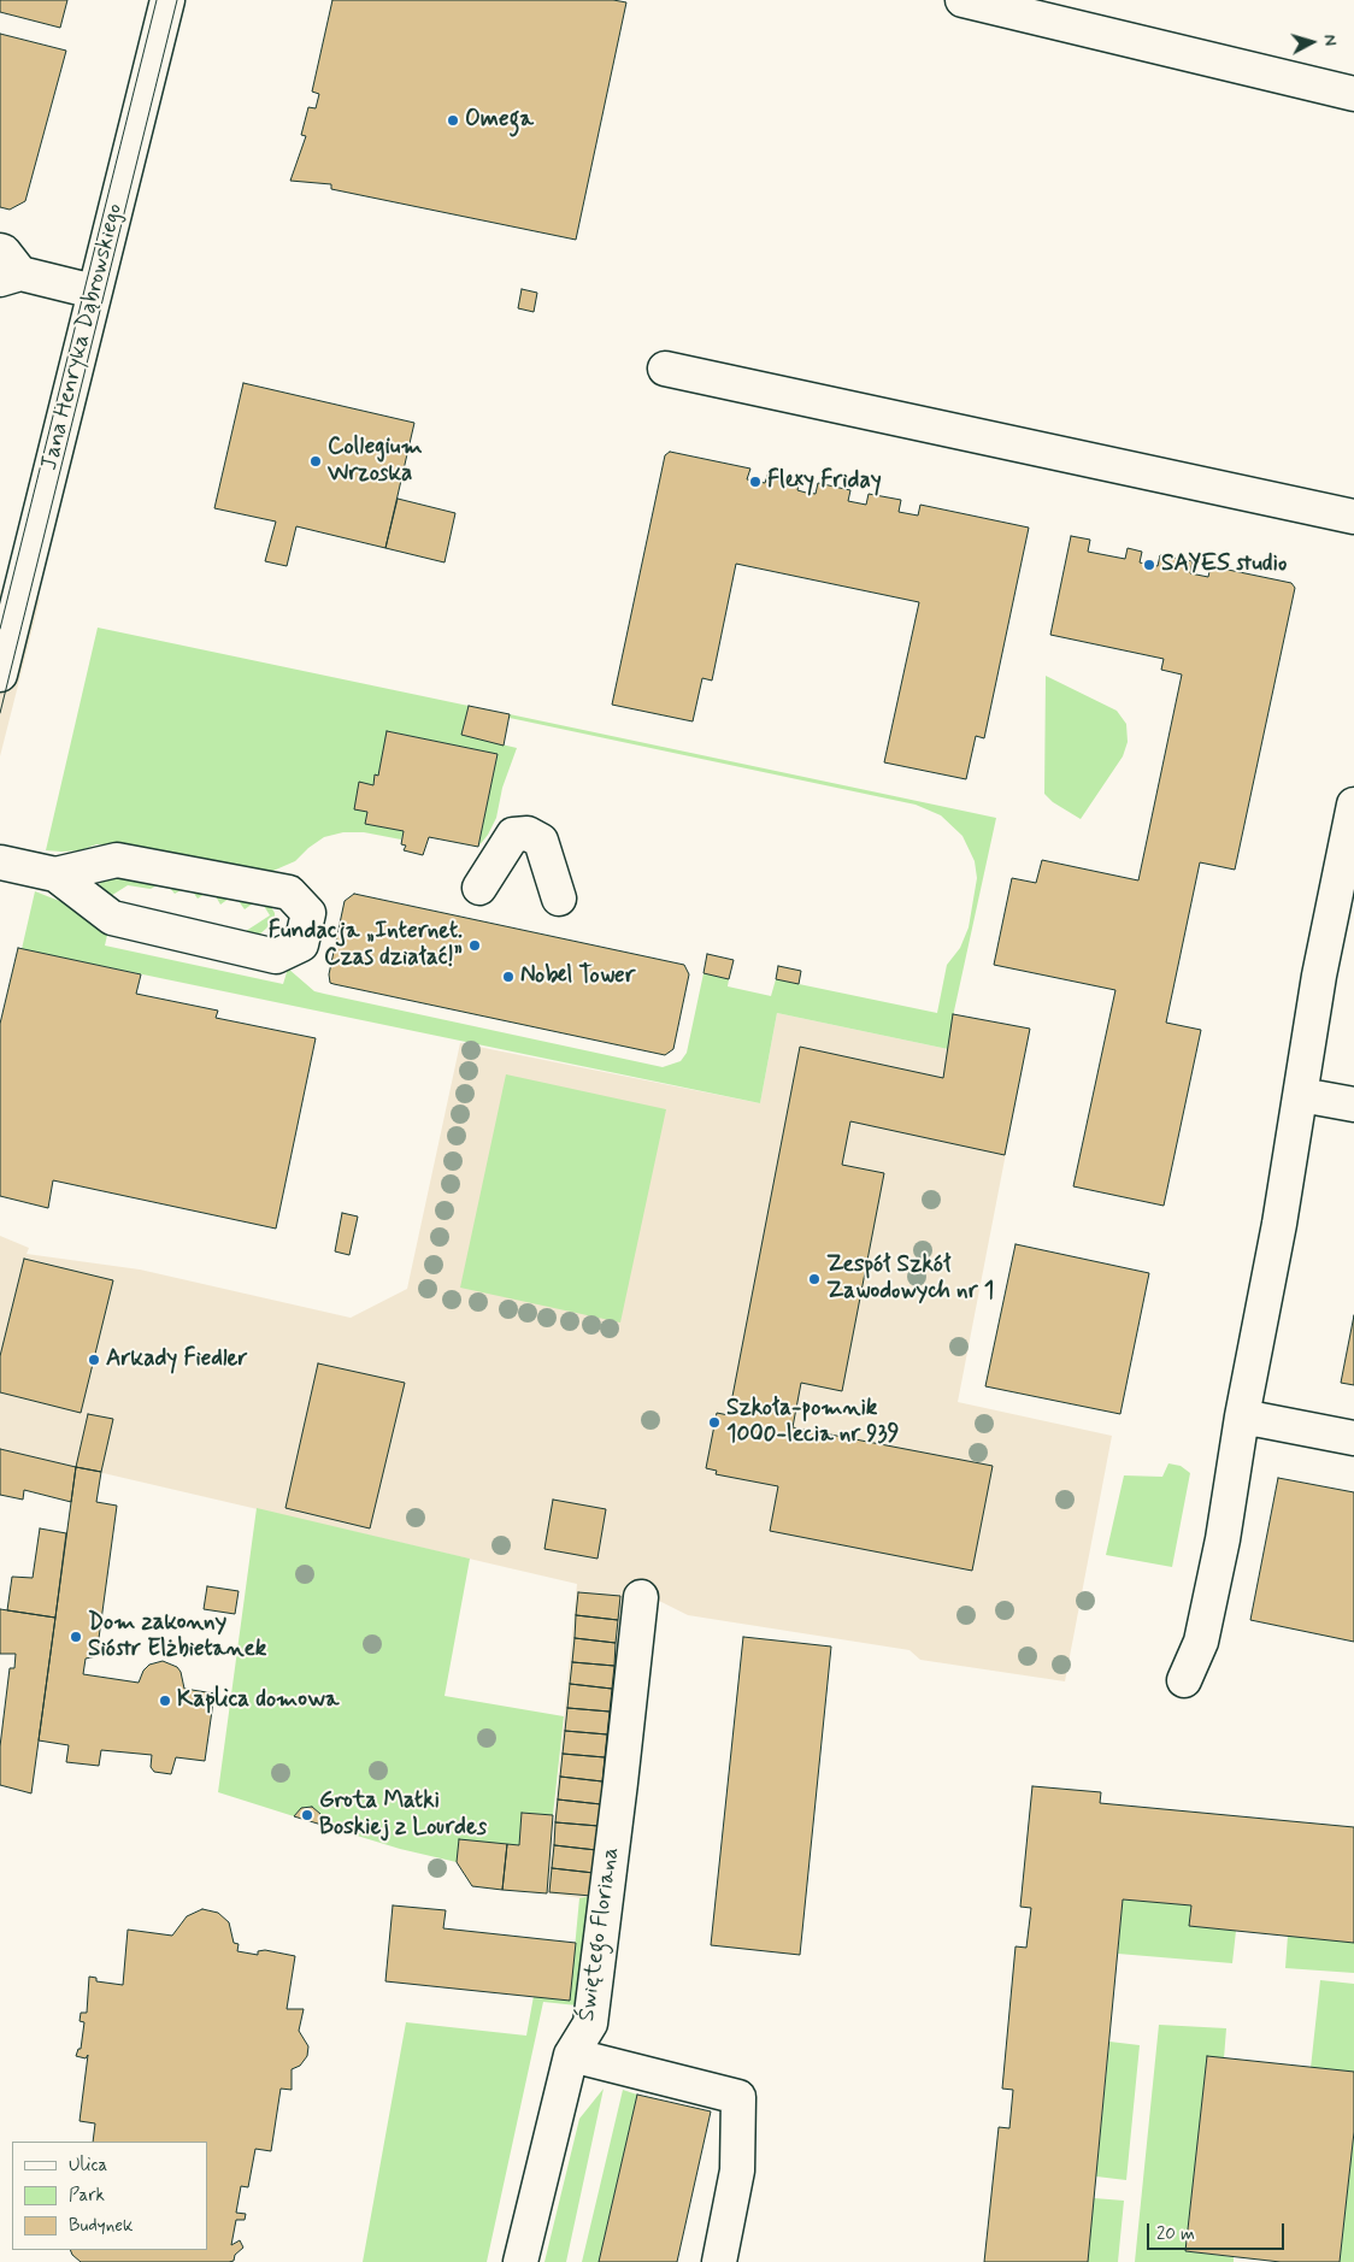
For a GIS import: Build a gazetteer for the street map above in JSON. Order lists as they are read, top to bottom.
{
  "streets": {
    "street": ["Jana Henryka Dąbrowskiego", "Świętego Floriana"]
  },
  "places": [
    "Omega",
    "Collegium Wrzoska",
    "Flexy Friday",
    "SAYES studio",
    "Fundacja „Internet. Czas działać!”",
    "Nobel Tower",
    "Zespół Szkół Zawodowych nr 1",
    "Arkady Fiedler",
    "Szkoła-pomnik 1000-lecia nr 939",
    "Dom zakonny Sióstr Elżbietanek",
    "Kaplica domowa",
    "Grota Matki Boskiej z Lourdes"
  ],
  "legend": ["Ulica", "Park", "Budynek"],
  "scale_bar": "20 m",
  "north": "right"
}
